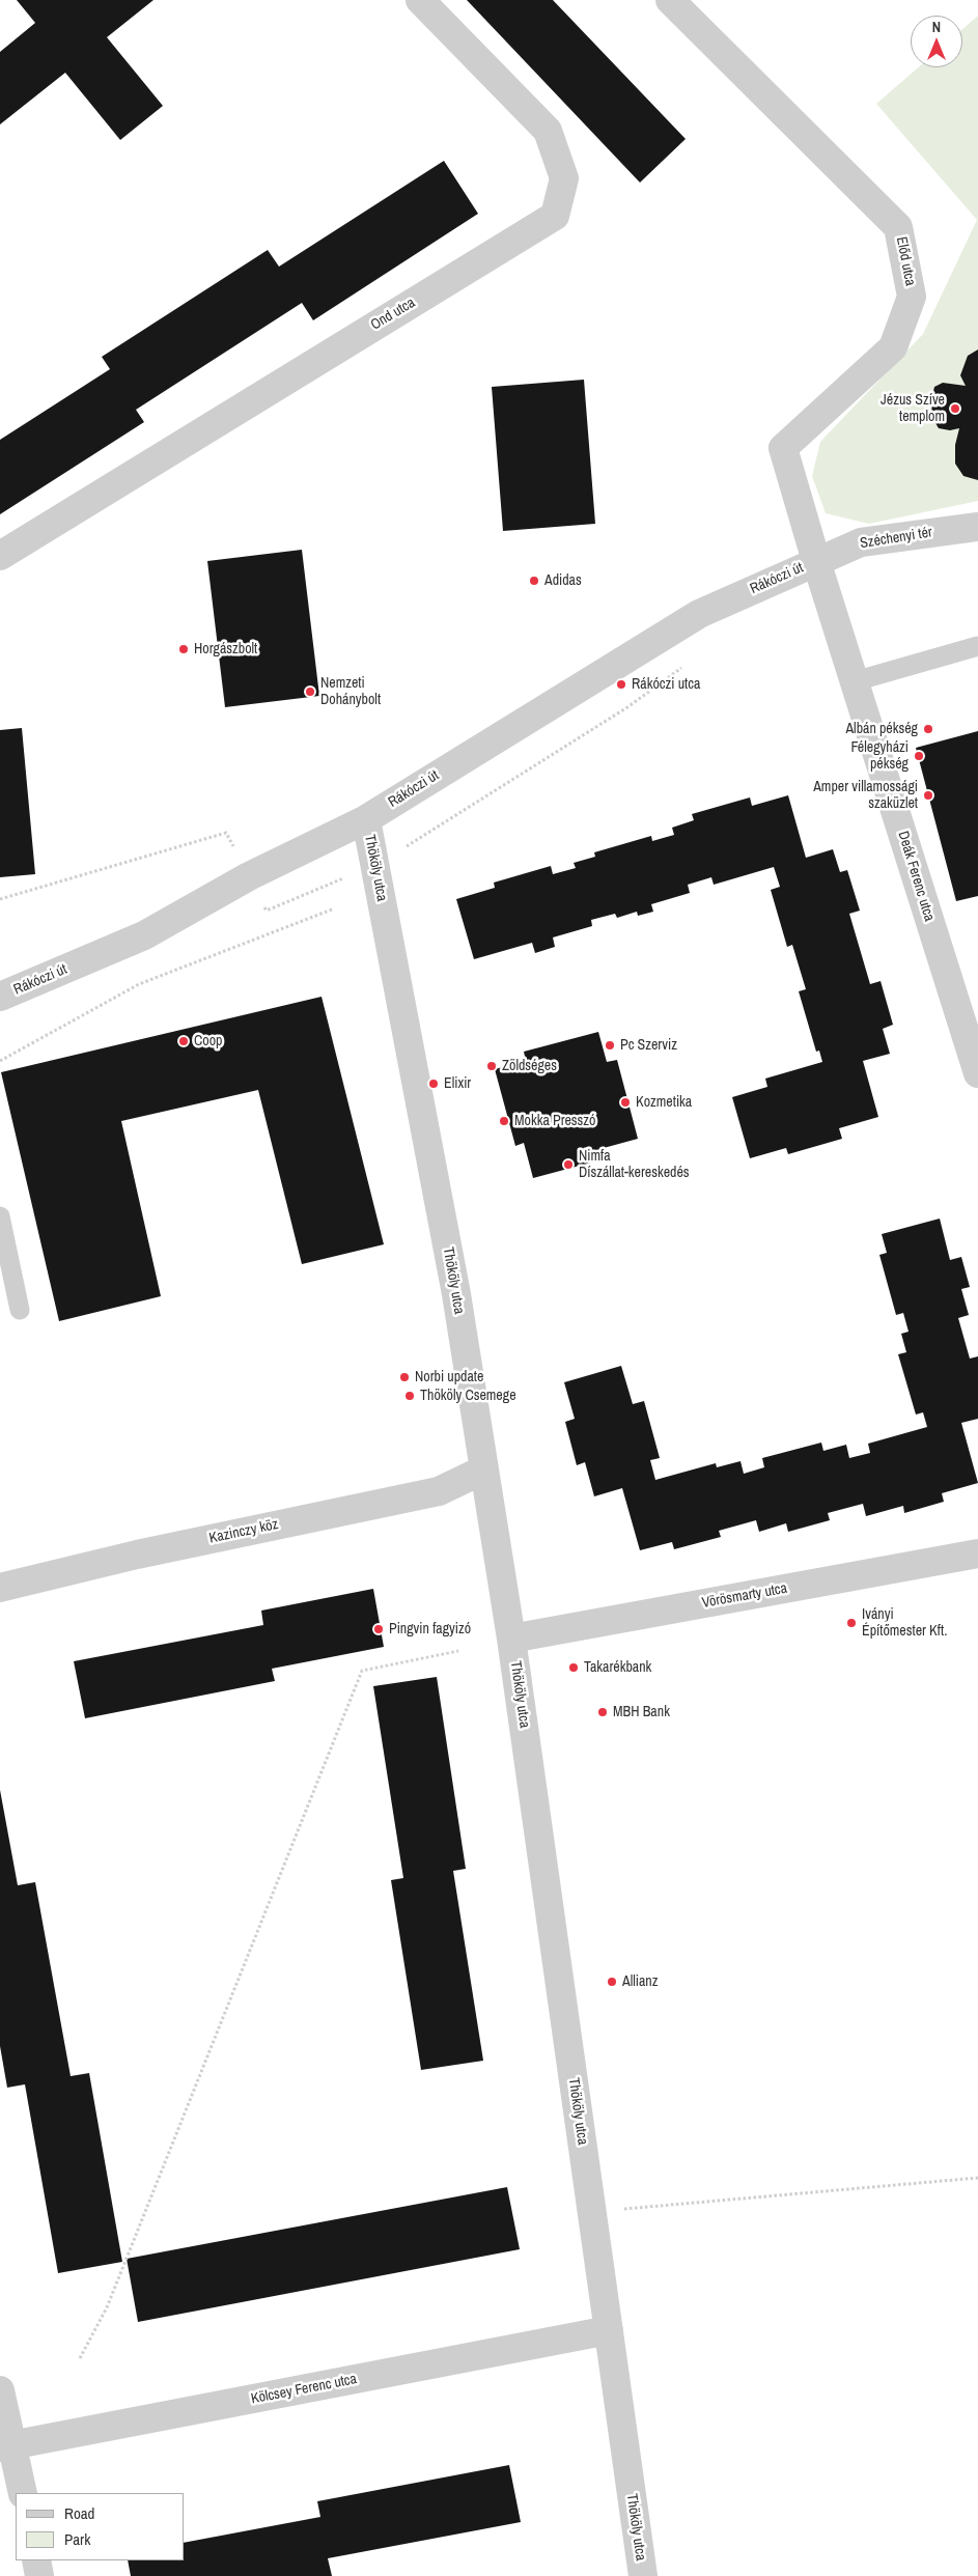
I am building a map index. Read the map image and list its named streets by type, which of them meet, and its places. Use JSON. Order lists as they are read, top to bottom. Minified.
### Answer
{"streets":{"street":["Előd utca","Ond utca","Széchenyi tér","Rákóczi út","Thököly utca","Deák Ferenc utca","Kazinczy köz","Vörösmarty utca","Kölcsey Ferenc utca"]},"crossings":[["Előd utca","Széchenyi tér"],["Előd utca","Rákóczi út"],["Előd utca","Deák Ferenc utca"],["Széchenyi tér","Rákóczi út"],["Széchenyi tér","Deák Ferenc utca"],["Rákóczi út","Thököly utca"],["Rákóczi út","Deák Ferenc utca"],["Thököly utca","Kazinczy köz"],["Thököly utca","Vörösmarty utca"],["Thököly utca","Kölcsey Ferenc utca"]],"places":["Jézus Szíve templom","Adidas","Horgászbolt","Rákóczi utca","Nemzeti Dohánybolt","Albán pékség","Félegyházi pékség","Amper villamossági szaküzlet","Coop","Pc Szerviz","Zöldséges","Elixir","Kozmetika","Mokka Presszó","Nimfa Díszállat-kereskedés","Norbi update","Thököly Csemege","Iványi Építőmester Kft.","Pingvin fagyizó","Takarékbank","MBH Bank","Allianz"],"legend":["Road","Park"],"north":"top"}
